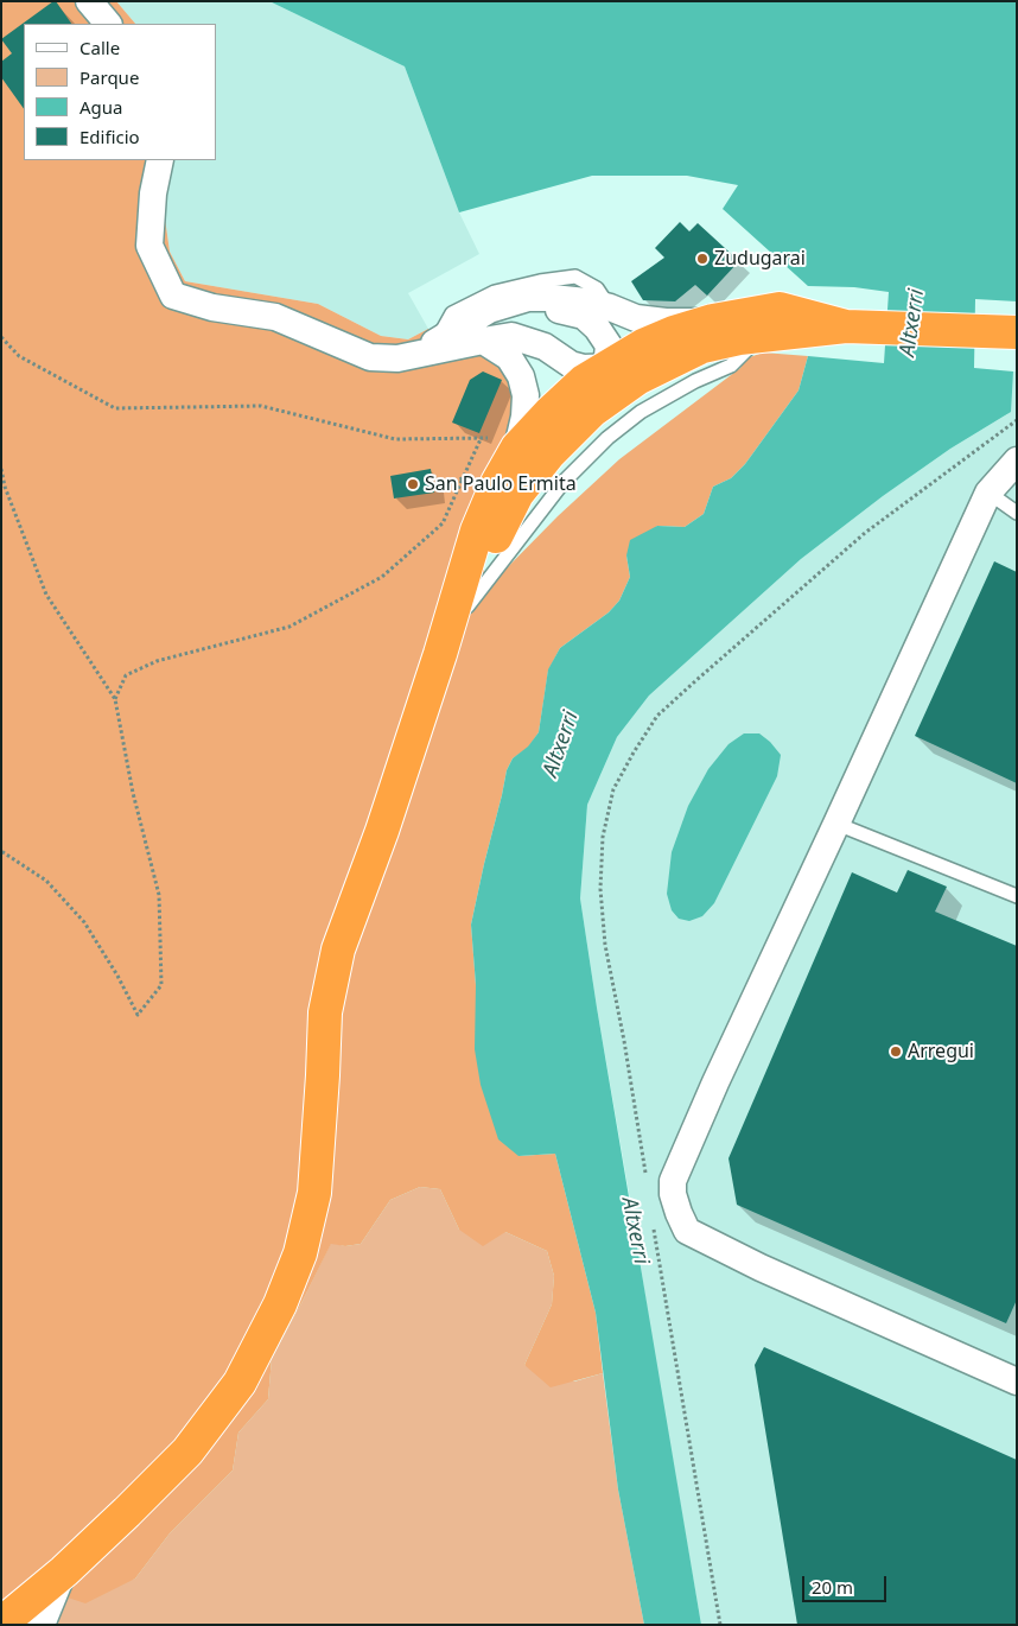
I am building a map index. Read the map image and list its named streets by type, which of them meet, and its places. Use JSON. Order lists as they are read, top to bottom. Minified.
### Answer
{"water":["Altxerri"],"places":["Zudugarai","San Paulo Ermita","Arregui"],"legend":["Calle","Parque","Agua","Edificio"],"scale_bar":"20 m"}
